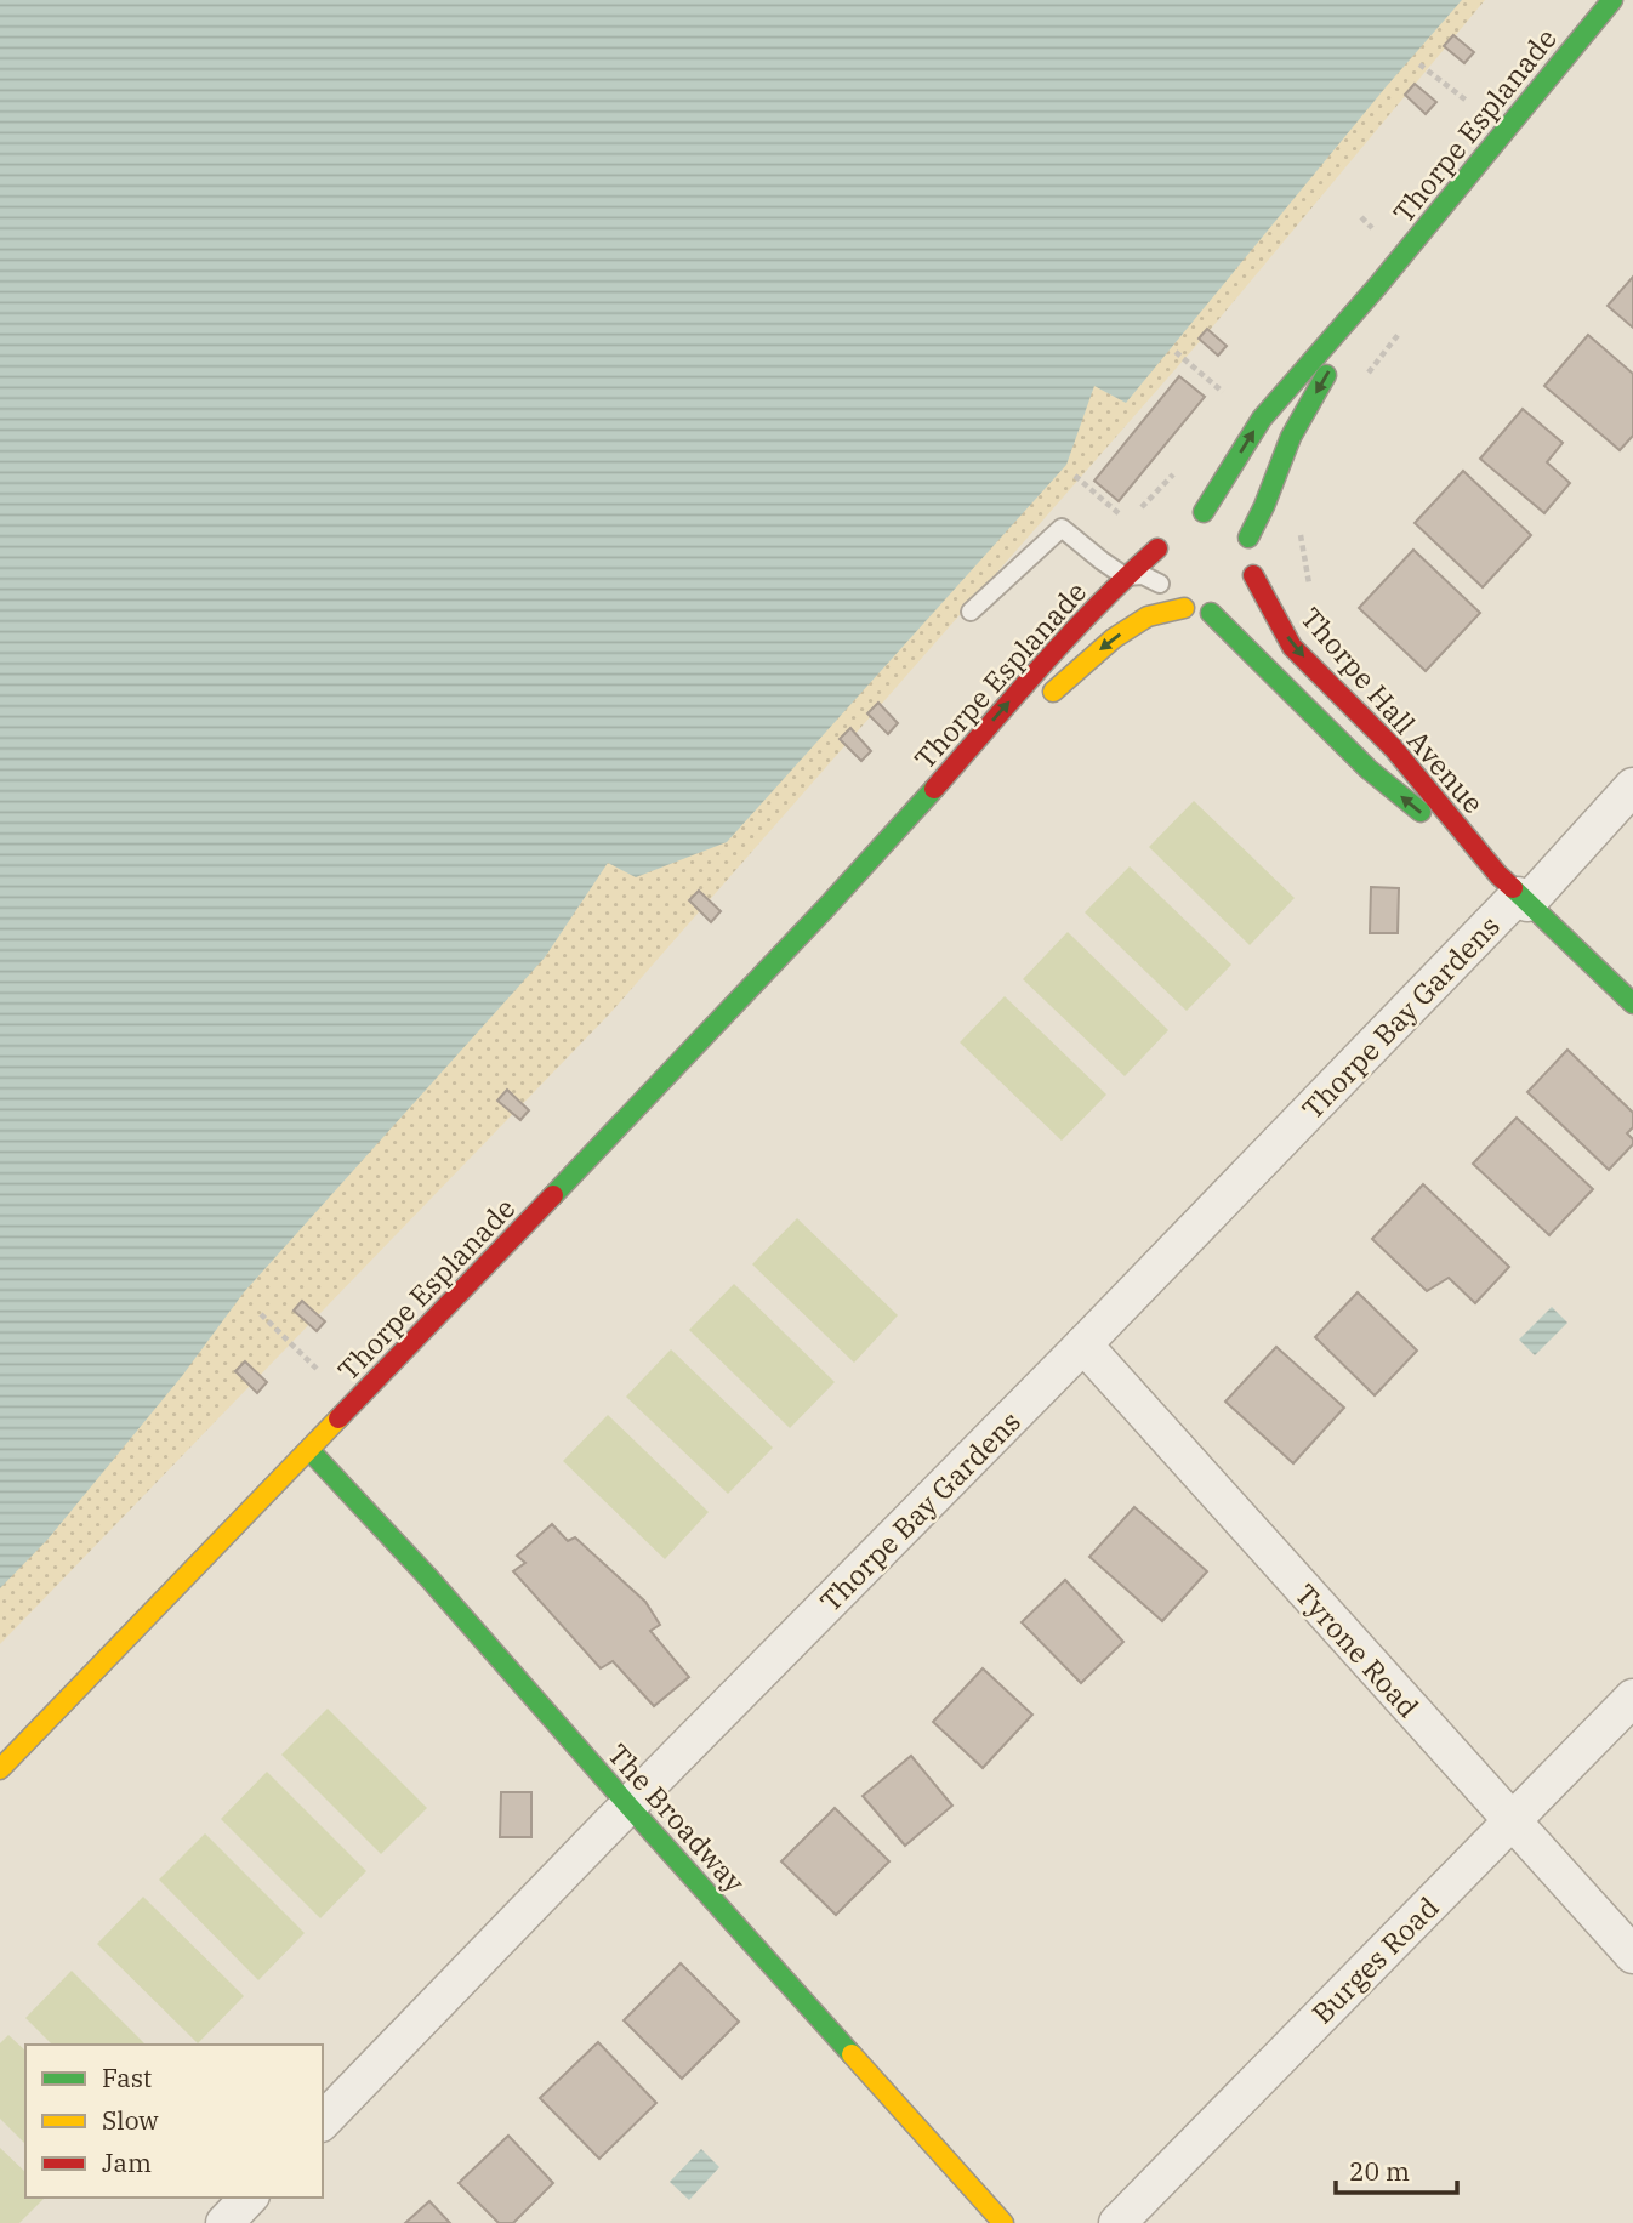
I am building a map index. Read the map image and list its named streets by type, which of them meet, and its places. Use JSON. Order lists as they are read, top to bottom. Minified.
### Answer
{"streets":{"main road":["Thorpe Esplanade","Thorpe Hall Avenue","The Broadway"],"street":["Thorpe Bay Gardens","Tyrone Road","Burges Road"]},"crossings":[["Thorpe Esplanade","Thorpe Hall Avenue"],["Thorpe Esplanade","The Broadway"],["Thorpe Hall Avenue","Thorpe Bay Gardens"],["Thorpe Bay Gardens","Tyrone Road"],["Thorpe Bay Gardens","The Broadway"],["Tyrone Road","Burges Road"]],"legend":["Fast","Slow","Jam"],"scale_bar":"20 m"}
